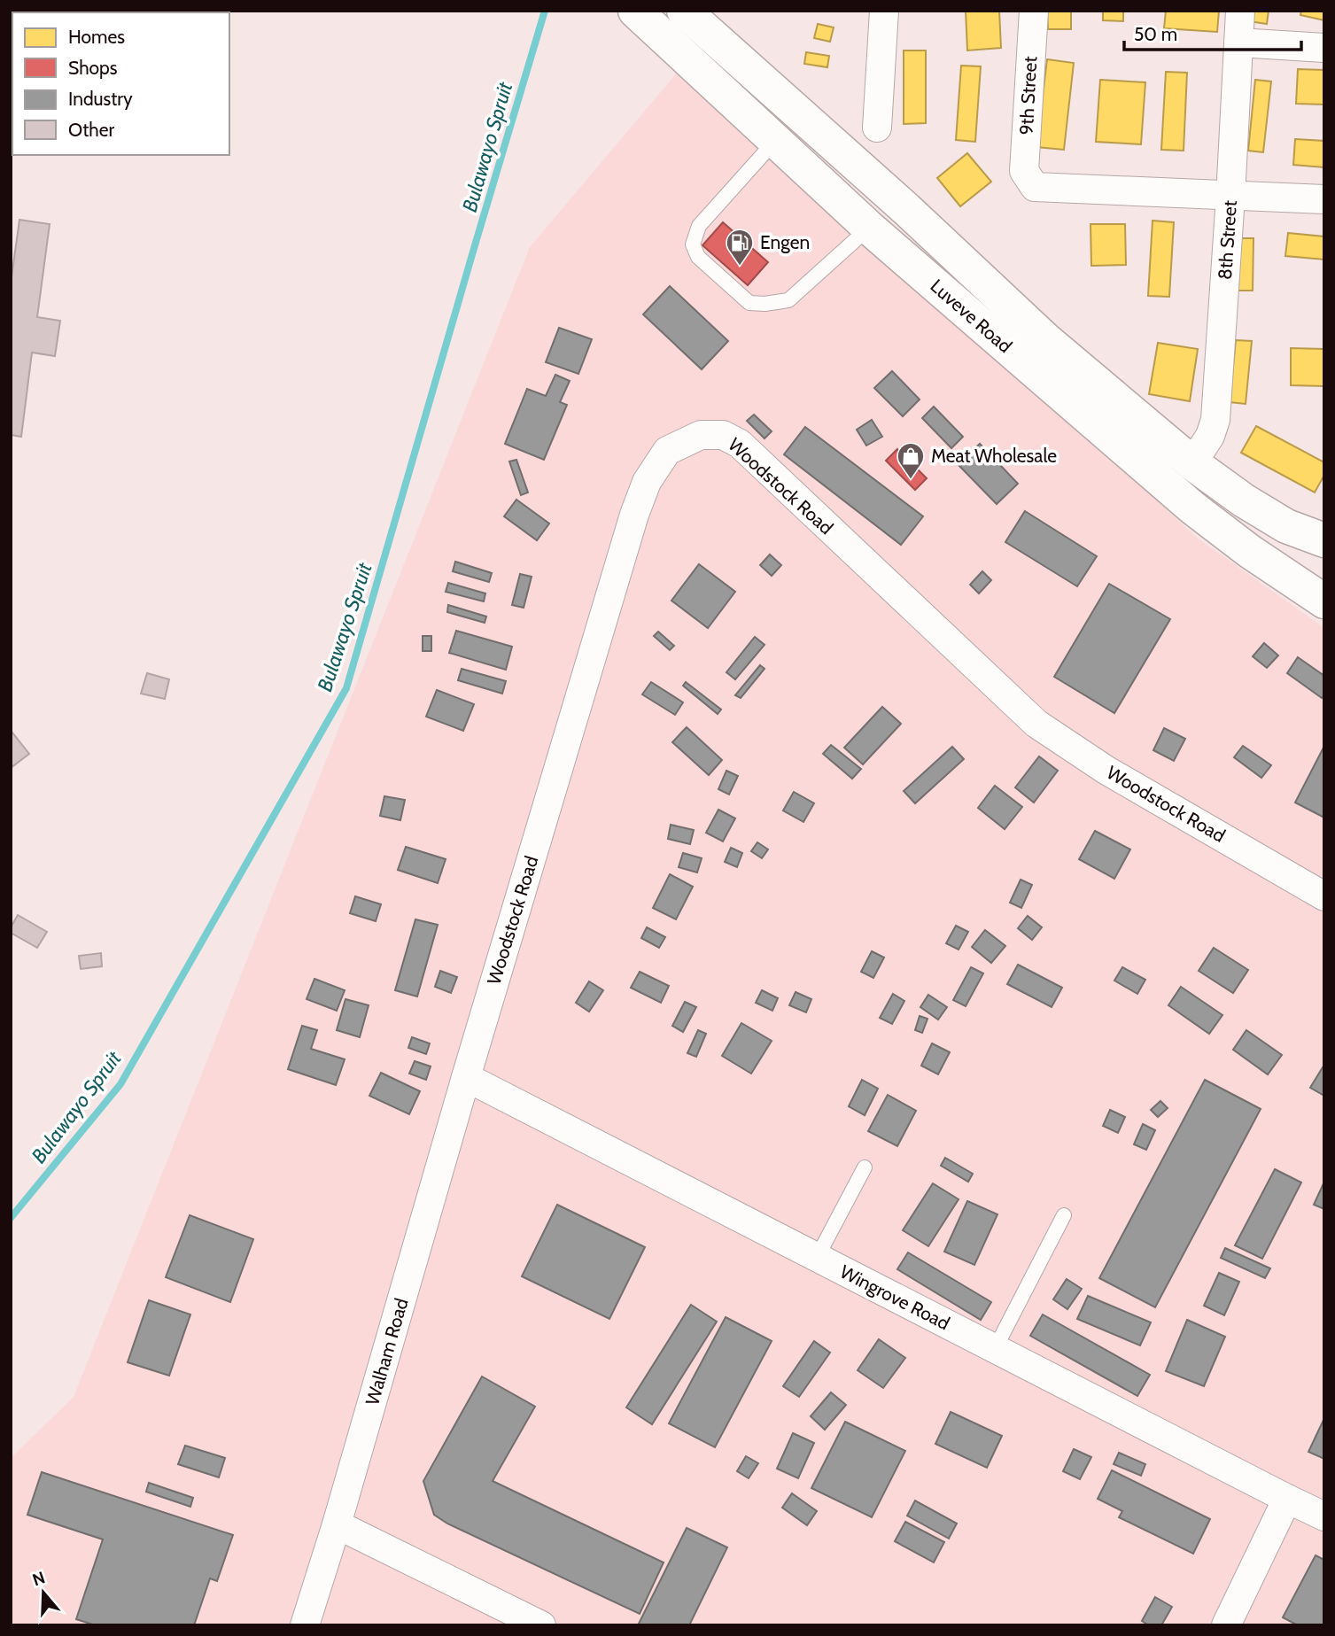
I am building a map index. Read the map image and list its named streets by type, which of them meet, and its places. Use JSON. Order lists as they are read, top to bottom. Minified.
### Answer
{"streets":{"street":["9th Street","8th Street","Luveve Road","Woodstock Road","Wingrove Road","Walham Road"]},"crossings":[["9th Street","8th Street"],["8th Street","Luveve Road"],["Woodstock Road","Wingrove Road"],["Woodstock Road","Walham Road"],["Wingrove Road","Walham Road"]],"water":["Bulawayo Spruit"],"places":{"fuel station":["Engen"],"shop":["Meat Wholesale"]},"legend":["Homes","Shops","Industry","Other"],"scale_bar":"50 m","north":"top"}
